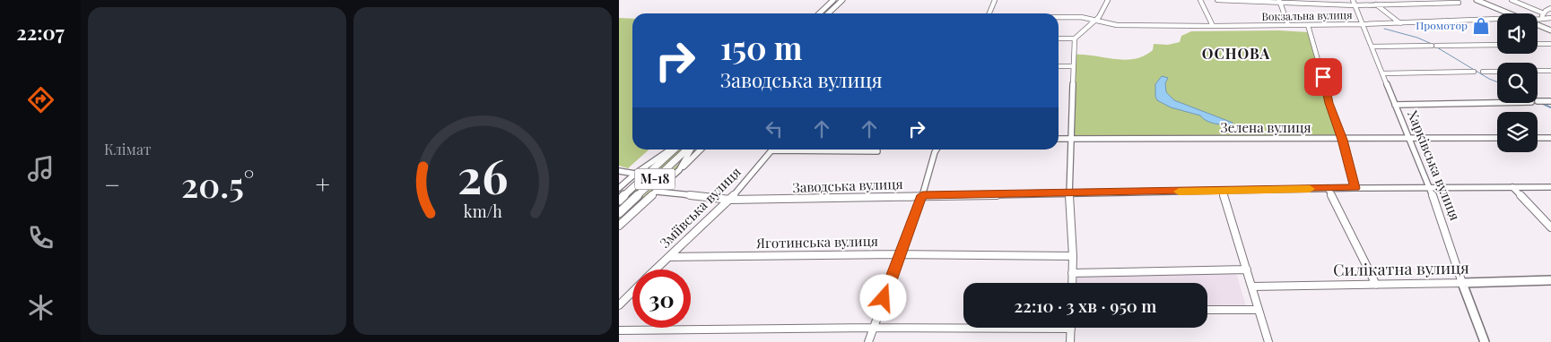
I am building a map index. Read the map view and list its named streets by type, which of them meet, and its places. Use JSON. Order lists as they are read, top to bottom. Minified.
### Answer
{"streets":{"main road":["Харківська вулиця","М-18","Силікатна вулиця"],"street":["Вокзальна вулиця","Зелена вулиця","Заводська вулиця","Зміївська вулиця","Яготинська вулиця"]},"crossings":[["Вокзальна вулиця","Харківська вулиця"],["Зелена вулиця","Харківська вулиця"],["Харківська вулиця","Заводська вулиця"],["Харківська вулиця","Силікатна вулиця"],["Заводська вулиця","Зміївська вулиця"],["Зміївська вулиця","Яготинська вулиця"]],"districts":["ОСНОВА"],"places":{"shop":["Промотор"]},"page":{"tabs":"22:07","tile":"Клімат","turn":["150 m","Заводська вулиця"],"heat":["−","20.5°","+"],"limit":"30","trip":"22:10 · 3 хв · 950 m","gauge":["26","km/h"]}}
